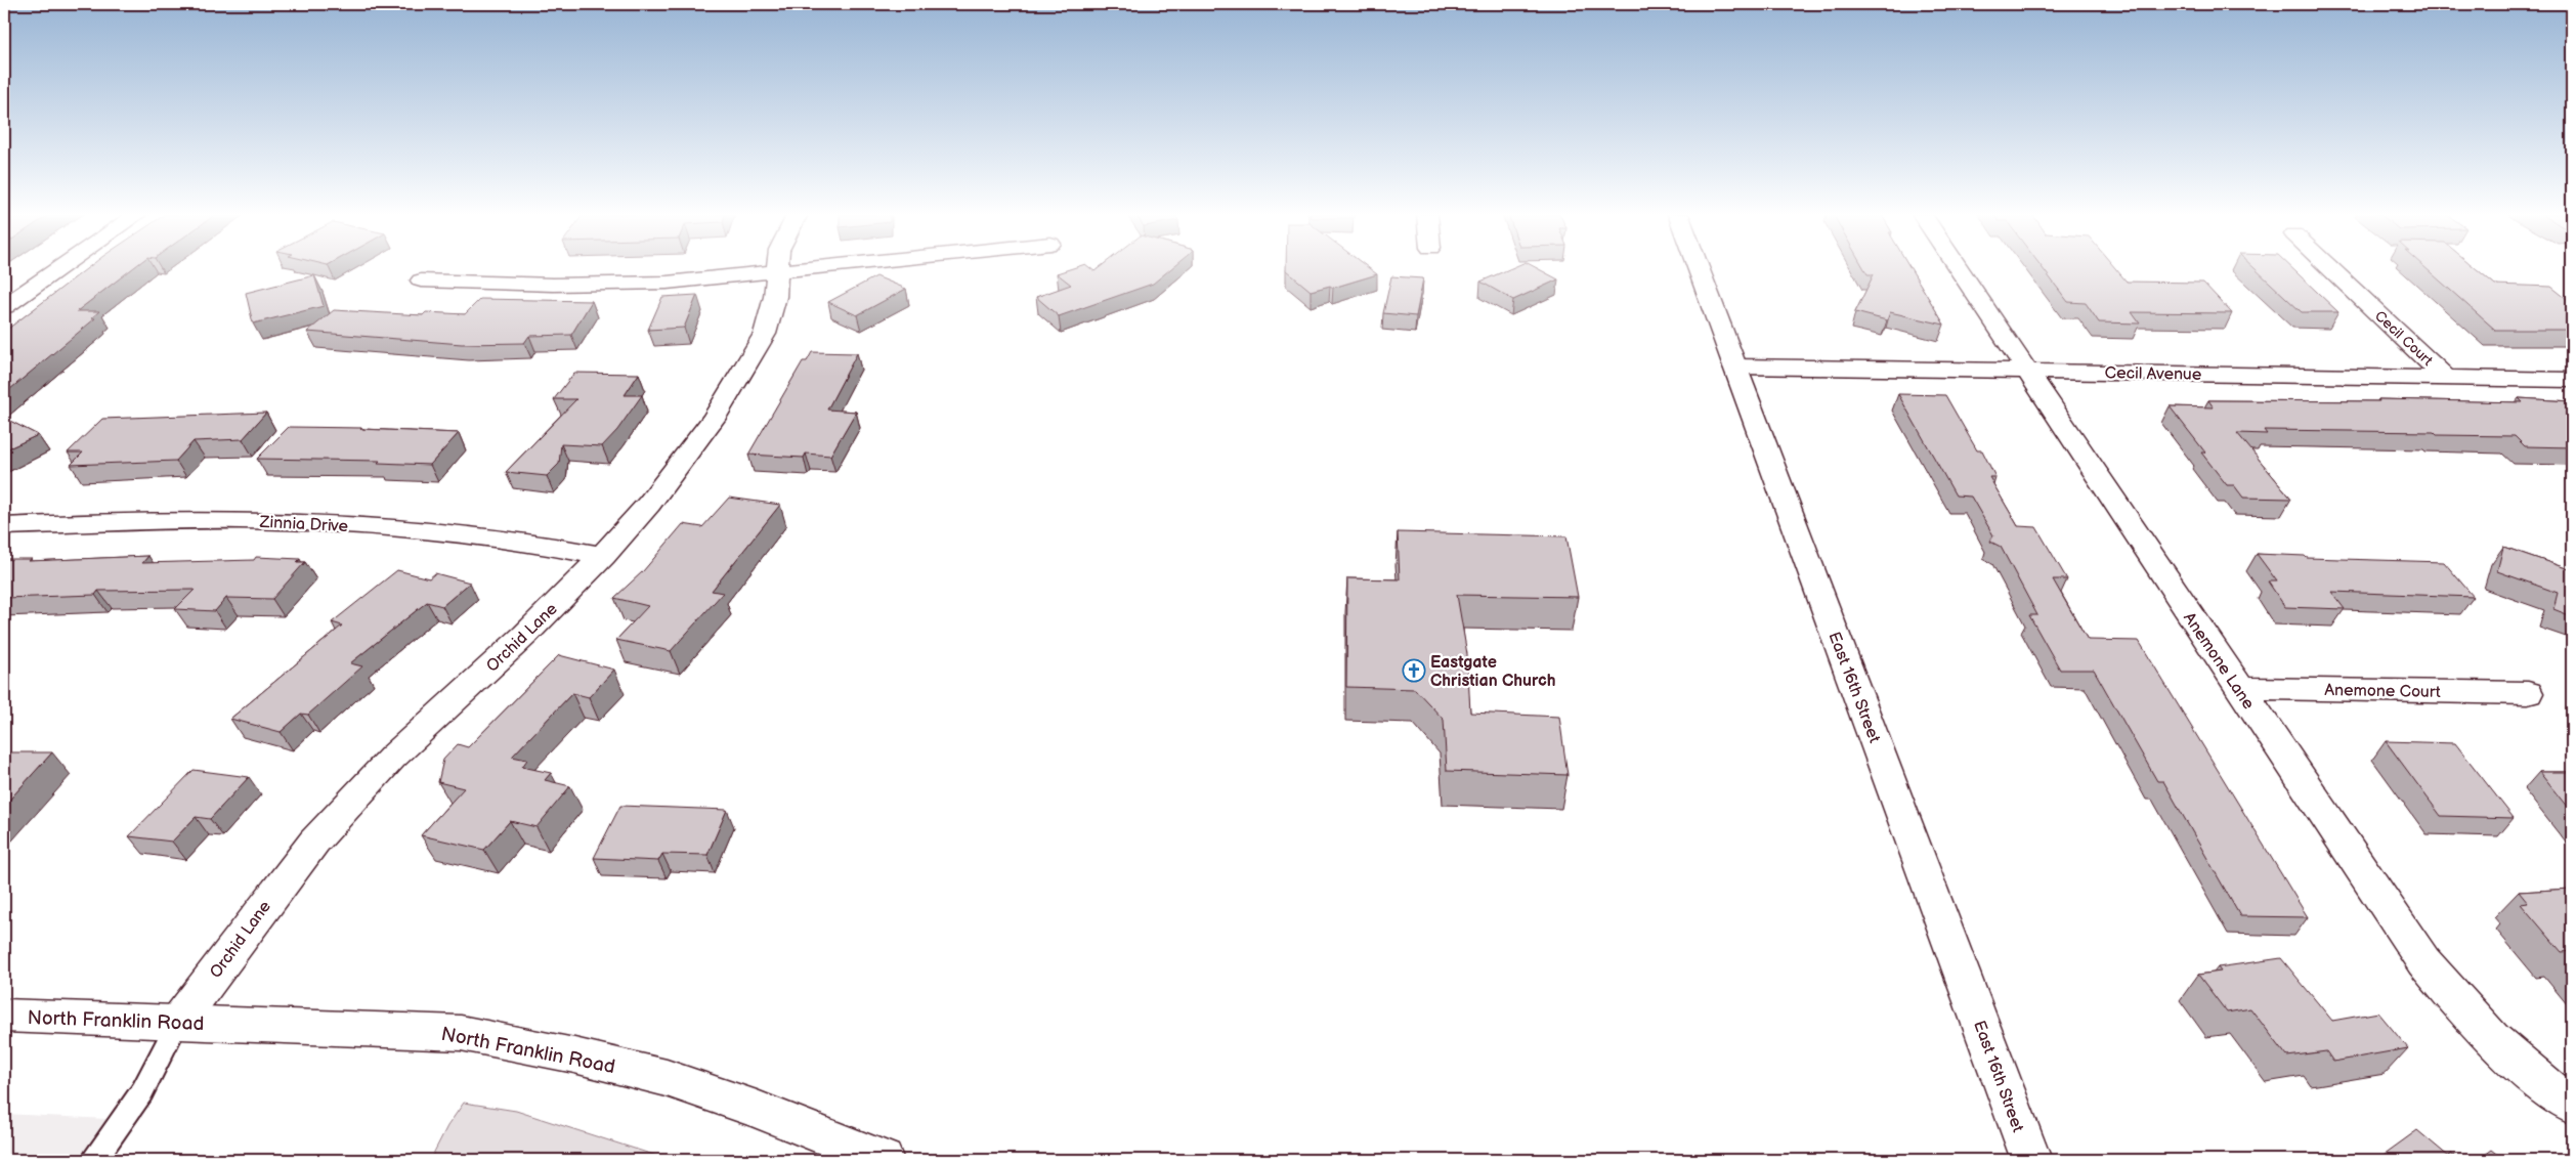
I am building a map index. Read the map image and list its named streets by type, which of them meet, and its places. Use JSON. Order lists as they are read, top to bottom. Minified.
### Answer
{"streets":{"street":["Cecil Court","Cecil Avenue","Zinnia Drive","Orchid Lane","Anemone Lane","East 16th Street","Anemone Court","North Franklin Road"]},"crossings":[["Cecil Court","Cecil Avenue"],["Cecil Avenue","Anemone Lane"],["Cecil Avenue","East 16th Street"],["Zinnia Drive","Orchid Lane"],["Orchid Lane","North Franklin Road"],["Anemone Lane","Anemone Court"]],"places":{"church":["Eastgate Christian Church"]}}
